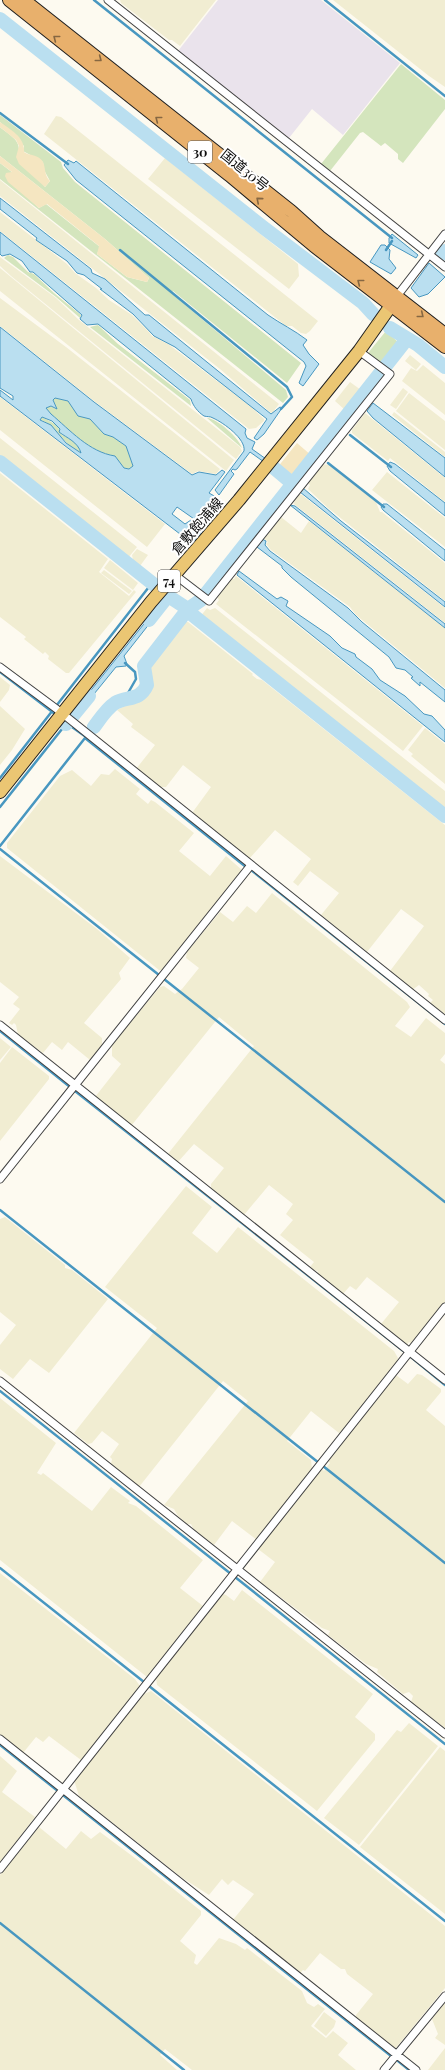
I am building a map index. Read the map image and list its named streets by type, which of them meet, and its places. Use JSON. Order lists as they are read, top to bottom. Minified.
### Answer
{"streets":{"highway":["30","国道30号"],"main road":["倉敷飽浦線","74"]},"crossings":[["国道30号","倉敷飽浦線"]]}
